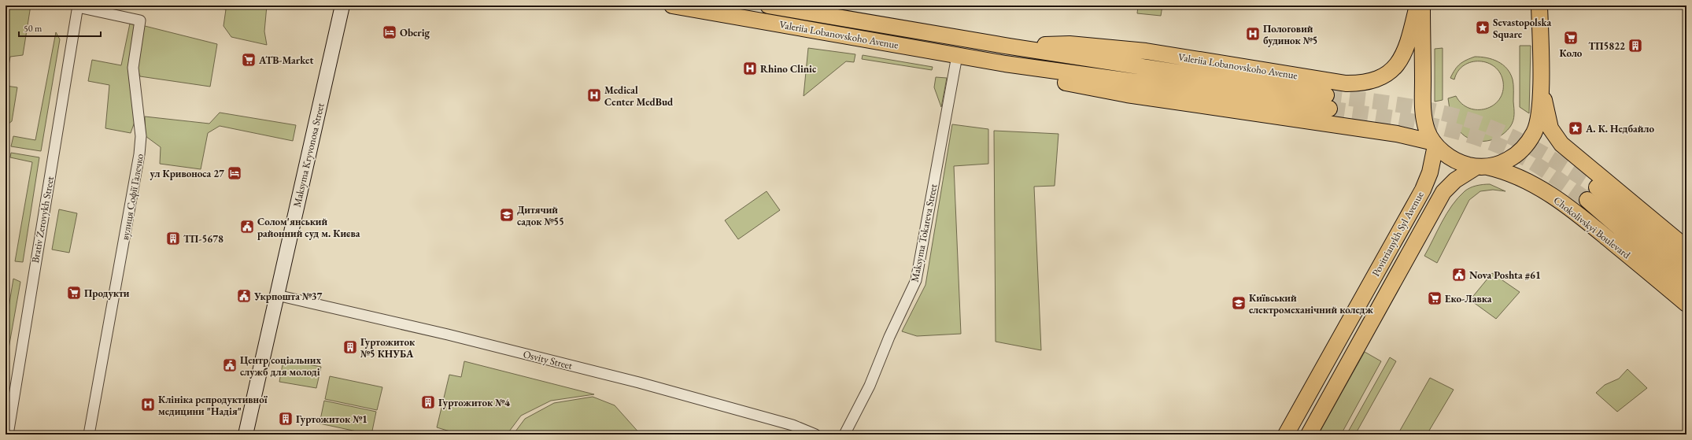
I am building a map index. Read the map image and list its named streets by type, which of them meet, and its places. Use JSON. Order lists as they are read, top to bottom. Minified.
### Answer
{"streets":{"main road":["Valeriia Lobanovskoho Avenue","Chokolivskyi Boulevard","Povitrianykh Syl Avenue"],"street":["Maksyma Kryvonosa Street","вулиця Софії Галечко","Brativ Zerovykh Street","Maksyma Tokareva Street","Osvity Street"]},"crossings":[["Valeriia Lobanovskoho Avenue","Maksyma Tokareva Street"],["Valeriia Lobanovskoho Avenue","Povitrianykh Syl Avenue"],["Maksyma Kryvonosa Street","Osvity Street"],["вулиця Софії Галечко","Brativ Zerovykh Street"],["Chokolivskyi Boulevard","Povitrianykh Syl Avenue"]],"places":{"place":["Sevastopolska Square","А. К. Недбайло"],"hotel":["Oberig","ул Кривоноса 27"],"hospital":["Пологовий будинок №5","Rhino Clinic","Medical Center MedBud","Клініка репродуктивної медицини \"Надія\""],"supermarket":["Коло","ATB-Market","Продукти","Еко-Лавка"],"building":["ТП5822","ТП-5678","Гуртожиток №5 КНУБА","Гуртожиток №4","Гуртожиток №1"],"school or university":["Дитячий садок №55","Київський електромеханічний коледж"],"public building":["Солом'янський районний суд м. Києва","Nova Poshta #61","Укрпошта №37","Центр соціальних служб для молоді"]},"scale_bar":"50 m"}
